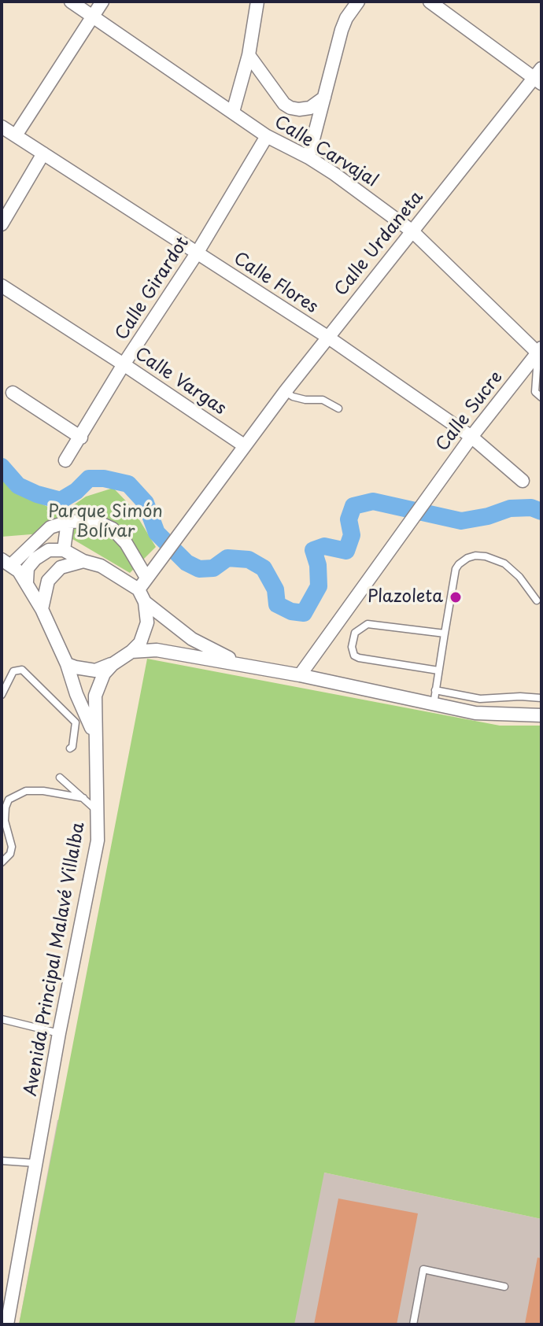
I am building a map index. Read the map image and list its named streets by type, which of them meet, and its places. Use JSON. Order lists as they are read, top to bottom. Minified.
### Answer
{"streets":{"street":["Calle Carvajal","Calle Urdaneta","Calle Flores","Calle Girardot","Calle Vargas","Calle Sucre","Avenida Principal Malavé Villalba"]},"crossings":[["Calle Carvajal","Calle Urdaneta"],["Calle Carvajal","Calle Girardot"],["Calle Carvajal","Calle Sucre"],["Calle Urdaneta","Calle Flores"],["Calle Urdaneta","Calle Vargas"],["Calle Urdaneta","Avenida Principal Malavé Villalba"],["Calle Flores","Calle Girardot"],["Calle Flores","Calle Sucre"],["Calle Girardot","Calle Vargas"]],"parks":["Parque Simón Bolívar"],"places":["Plazoleta"]}
